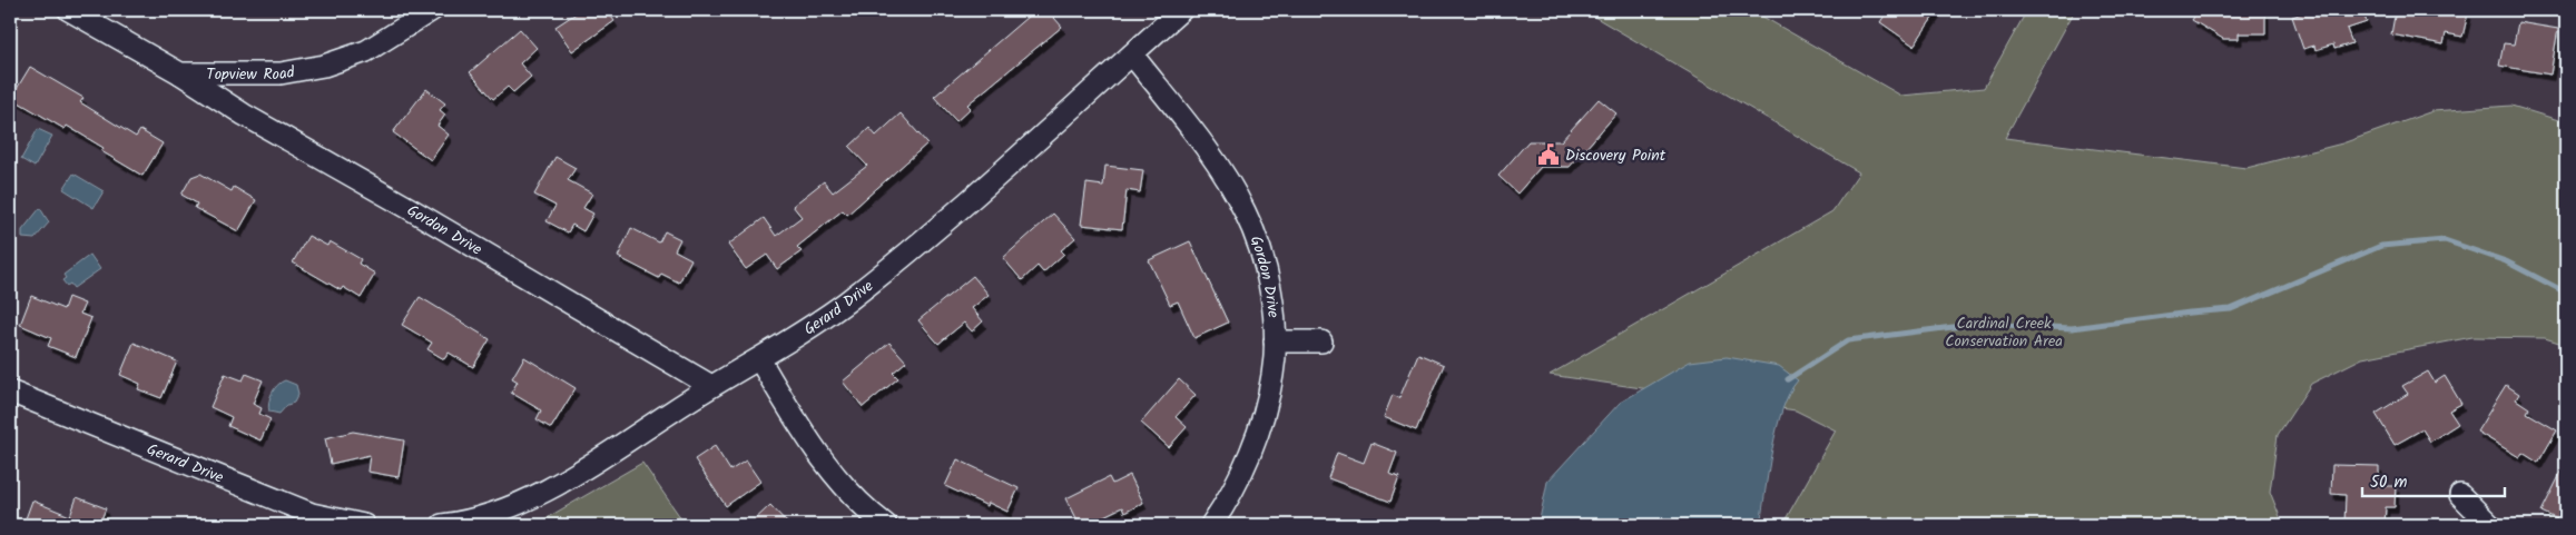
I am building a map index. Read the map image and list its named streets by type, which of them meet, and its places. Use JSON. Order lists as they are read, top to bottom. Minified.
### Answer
{"streets":{"street":["Topview Road","Gordon Drive","Gerard Drive"]},"crossings":[["Topview Road","Gordon Drive"],["Gordon Drive","Gerard Drive"]],"parks":["Cardinal Creek Conservation Area"],"places":{"public building":["Discovery Point"]},"scale_bar":"50 m"}
